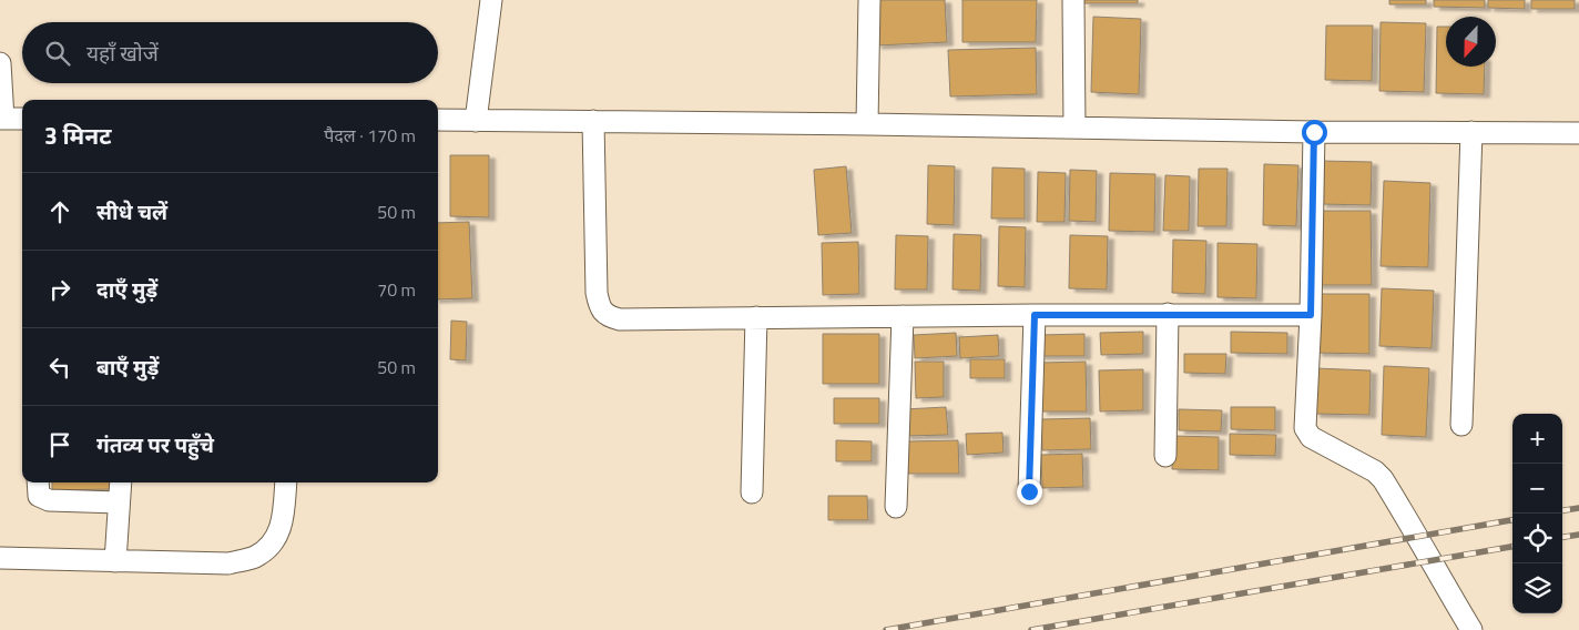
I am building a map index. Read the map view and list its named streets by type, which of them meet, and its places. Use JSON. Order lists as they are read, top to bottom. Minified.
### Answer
{"north":"bottom","page":{"search":"यहाँ खोजें","heading":["3 मिनट","पैदल · 170 m"],"list":[["सीधे चलें","50 m"],["दाएँ मुड़ें","70 m"],["बाएँ मुड़ें","50 m"],"गंतव्य पर पहुँचे"],"map_buttons":["+","−"]}}
